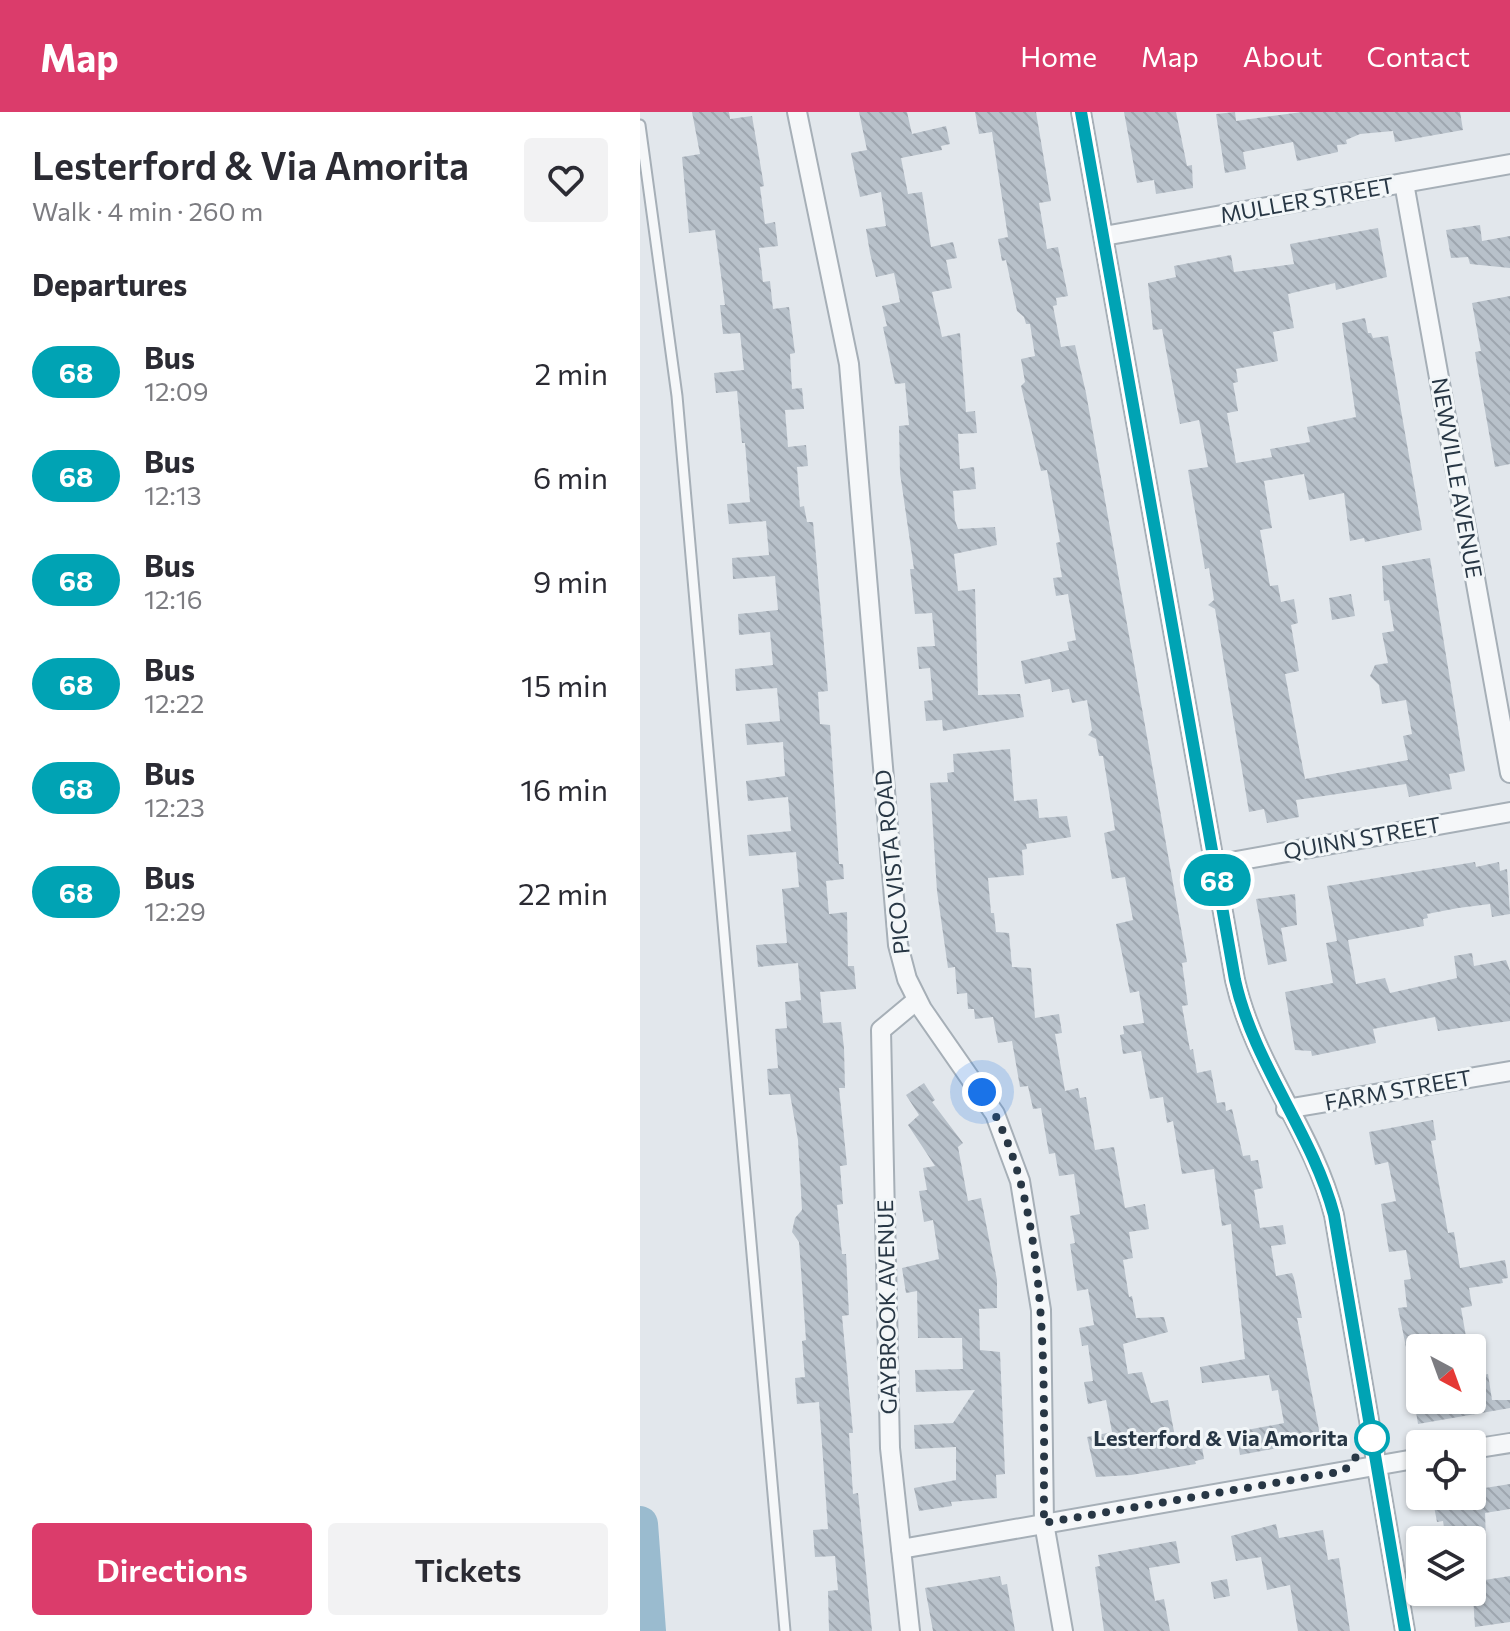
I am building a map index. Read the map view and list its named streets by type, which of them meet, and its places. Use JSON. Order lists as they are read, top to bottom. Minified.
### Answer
{"streets":{"street":["MULLER STREET","NEWVILLE AVENUE","QUINN STREET","PICO VISTA ROAD","FARM STREET","GAYBROOK AVENUE"]},"crossings":[["MULLER STREET","NEWVILLE AVENUE"],["PICO VISTA ROAD","GAYBROOK AVENUE"]],"places":["Lesterford & Via Amorita"],"lines":["bus line 68"],"north":"bottom right","page":{"header":"Map","nav":["Home","Map","About","Contact"],"heading":[["Lesterford & Via Amorita","Walk · 4 min · 260 m"],"Departures"],"on_map":"68","list":[{"mark":"68","name":"Bus","note":"12:09","value":"2 min"},{"mark":"68","name":"Bus","note":"12:13","value":"6 min"},{"mark":"68","name":"Bus","note":"12:16","value":"9 min"},{"mark":"68","name":"Bus","note":"12:22","value":"15 min"},{"mark":"68","name":"Bus","note":"12:23","value":"16 min"},{"mark":"68","name":"Bus","note":"12:29","value":"22 min"}],"buttons":["Directions","Tickets"]}}
